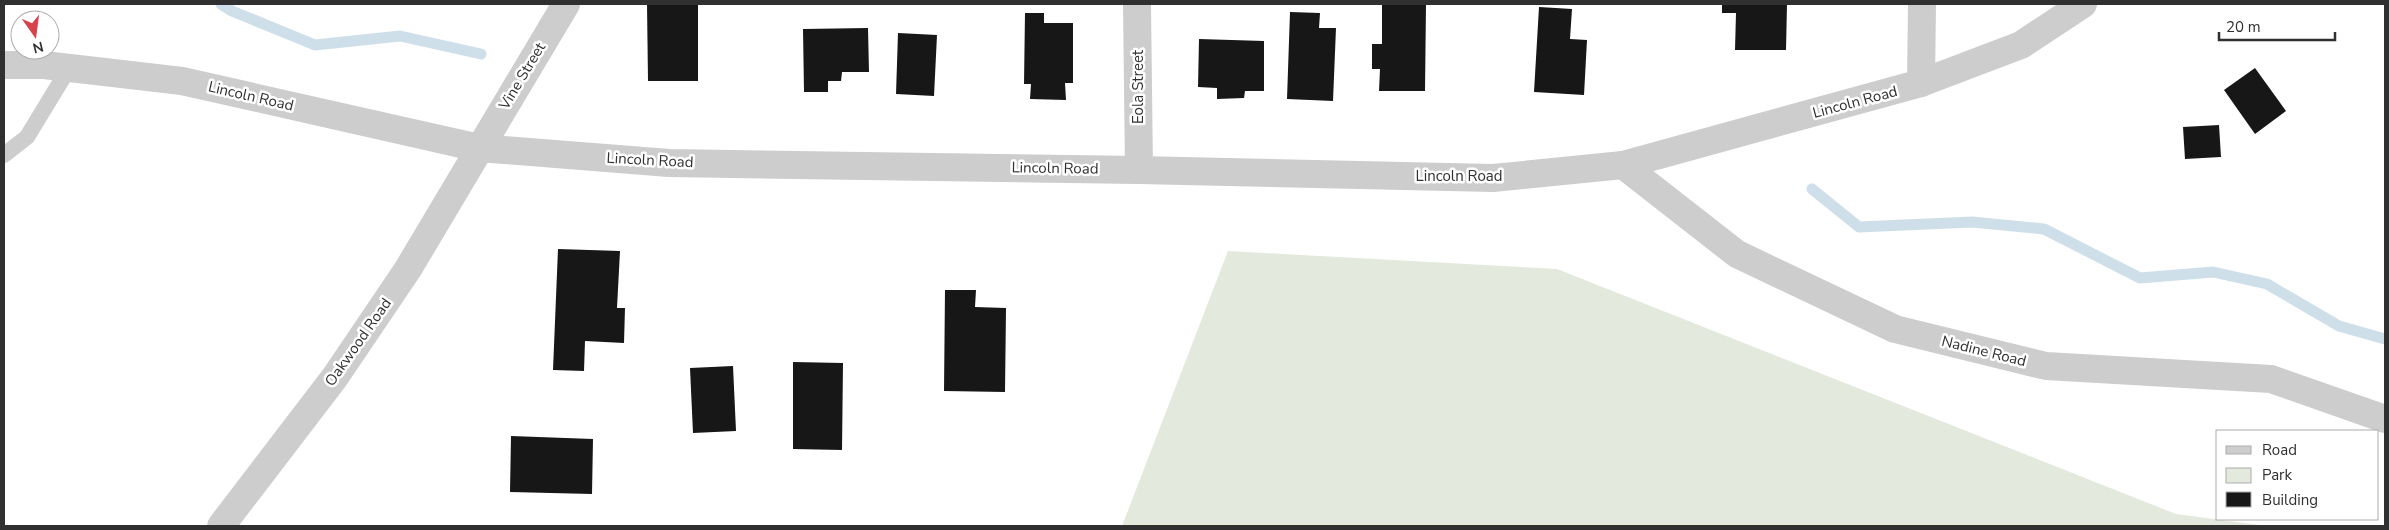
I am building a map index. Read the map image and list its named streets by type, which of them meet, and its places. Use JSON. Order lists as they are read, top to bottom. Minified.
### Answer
{"streets":{"street":["Vine Street","Eola Street","Lincoln Road","Oakwood Road","Nadine Road"]},"crossings":[["Vine Street","Lincoln Road"],["Vine Street","Oakwood Road"],["Eola Street","Lincoln Road"],["Lincoln Road","Oakwood Road"],["Lincoln Road","Nadine Road"]],"legend":["Road","Park","Building"],"scale_bar":"20 m","north":"bottom"}
